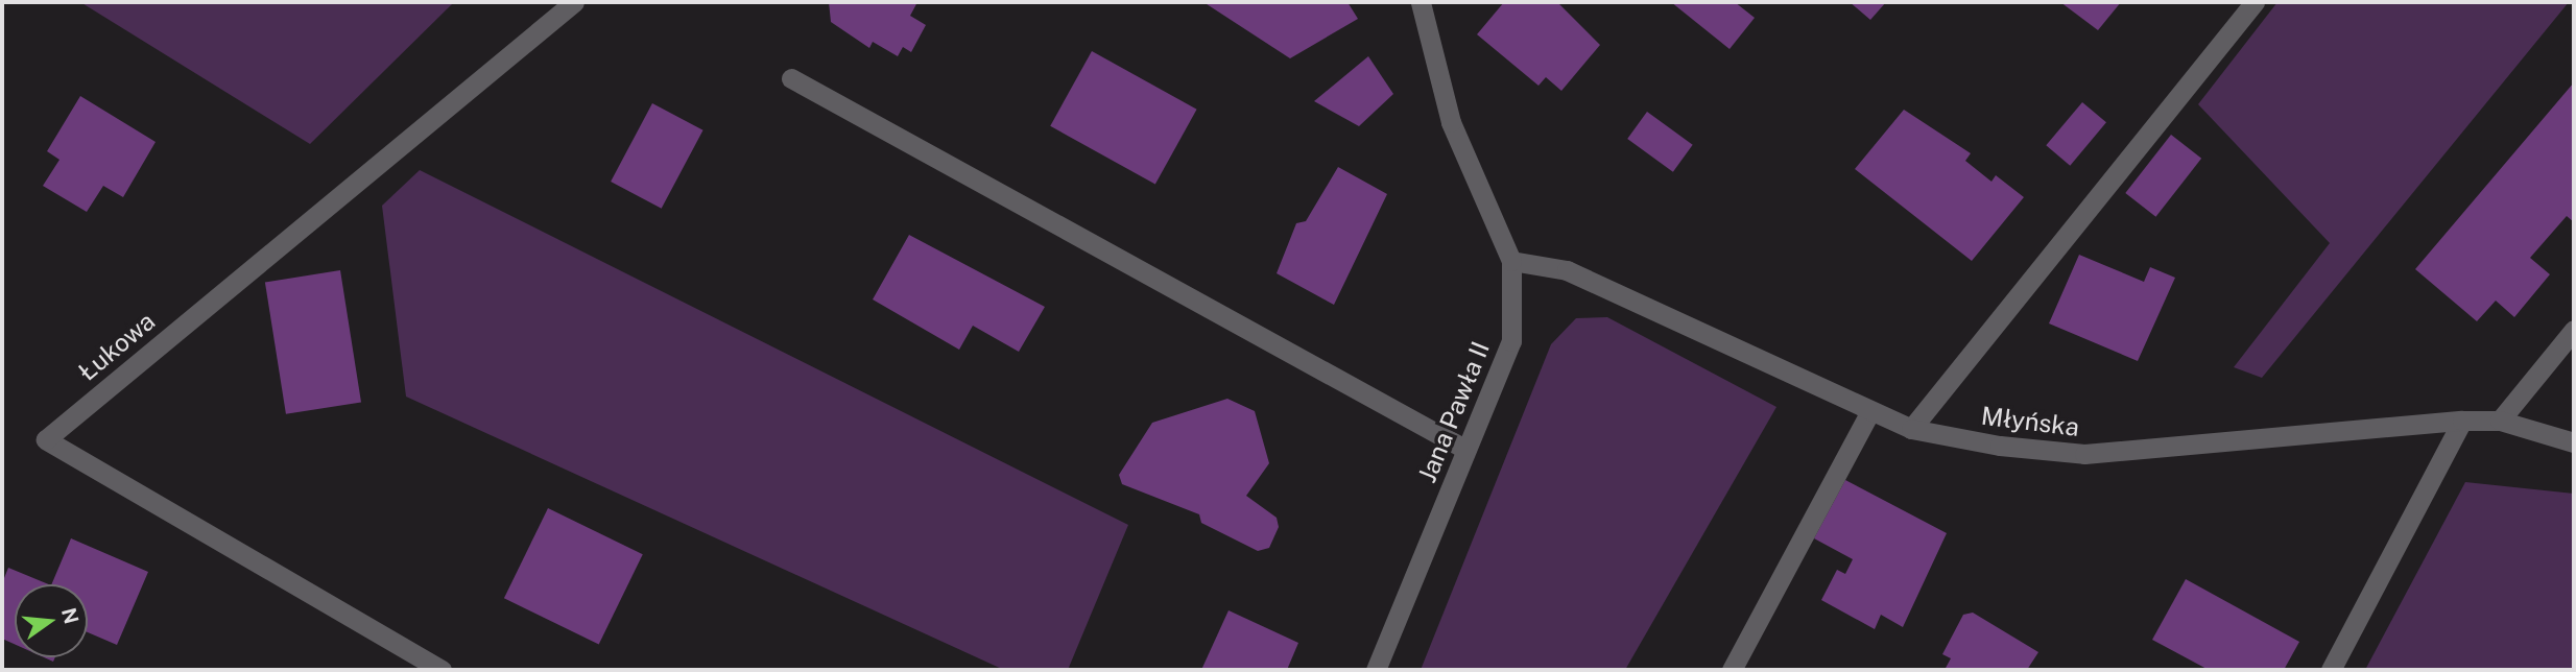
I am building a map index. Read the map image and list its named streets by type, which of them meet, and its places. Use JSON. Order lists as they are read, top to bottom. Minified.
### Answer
{"streets":{"street":["Łukowa","Jana Pawła II","Młyńska"]},"crossings":[["Jana Pawła II","Młyńska"]],"north":"right"}
